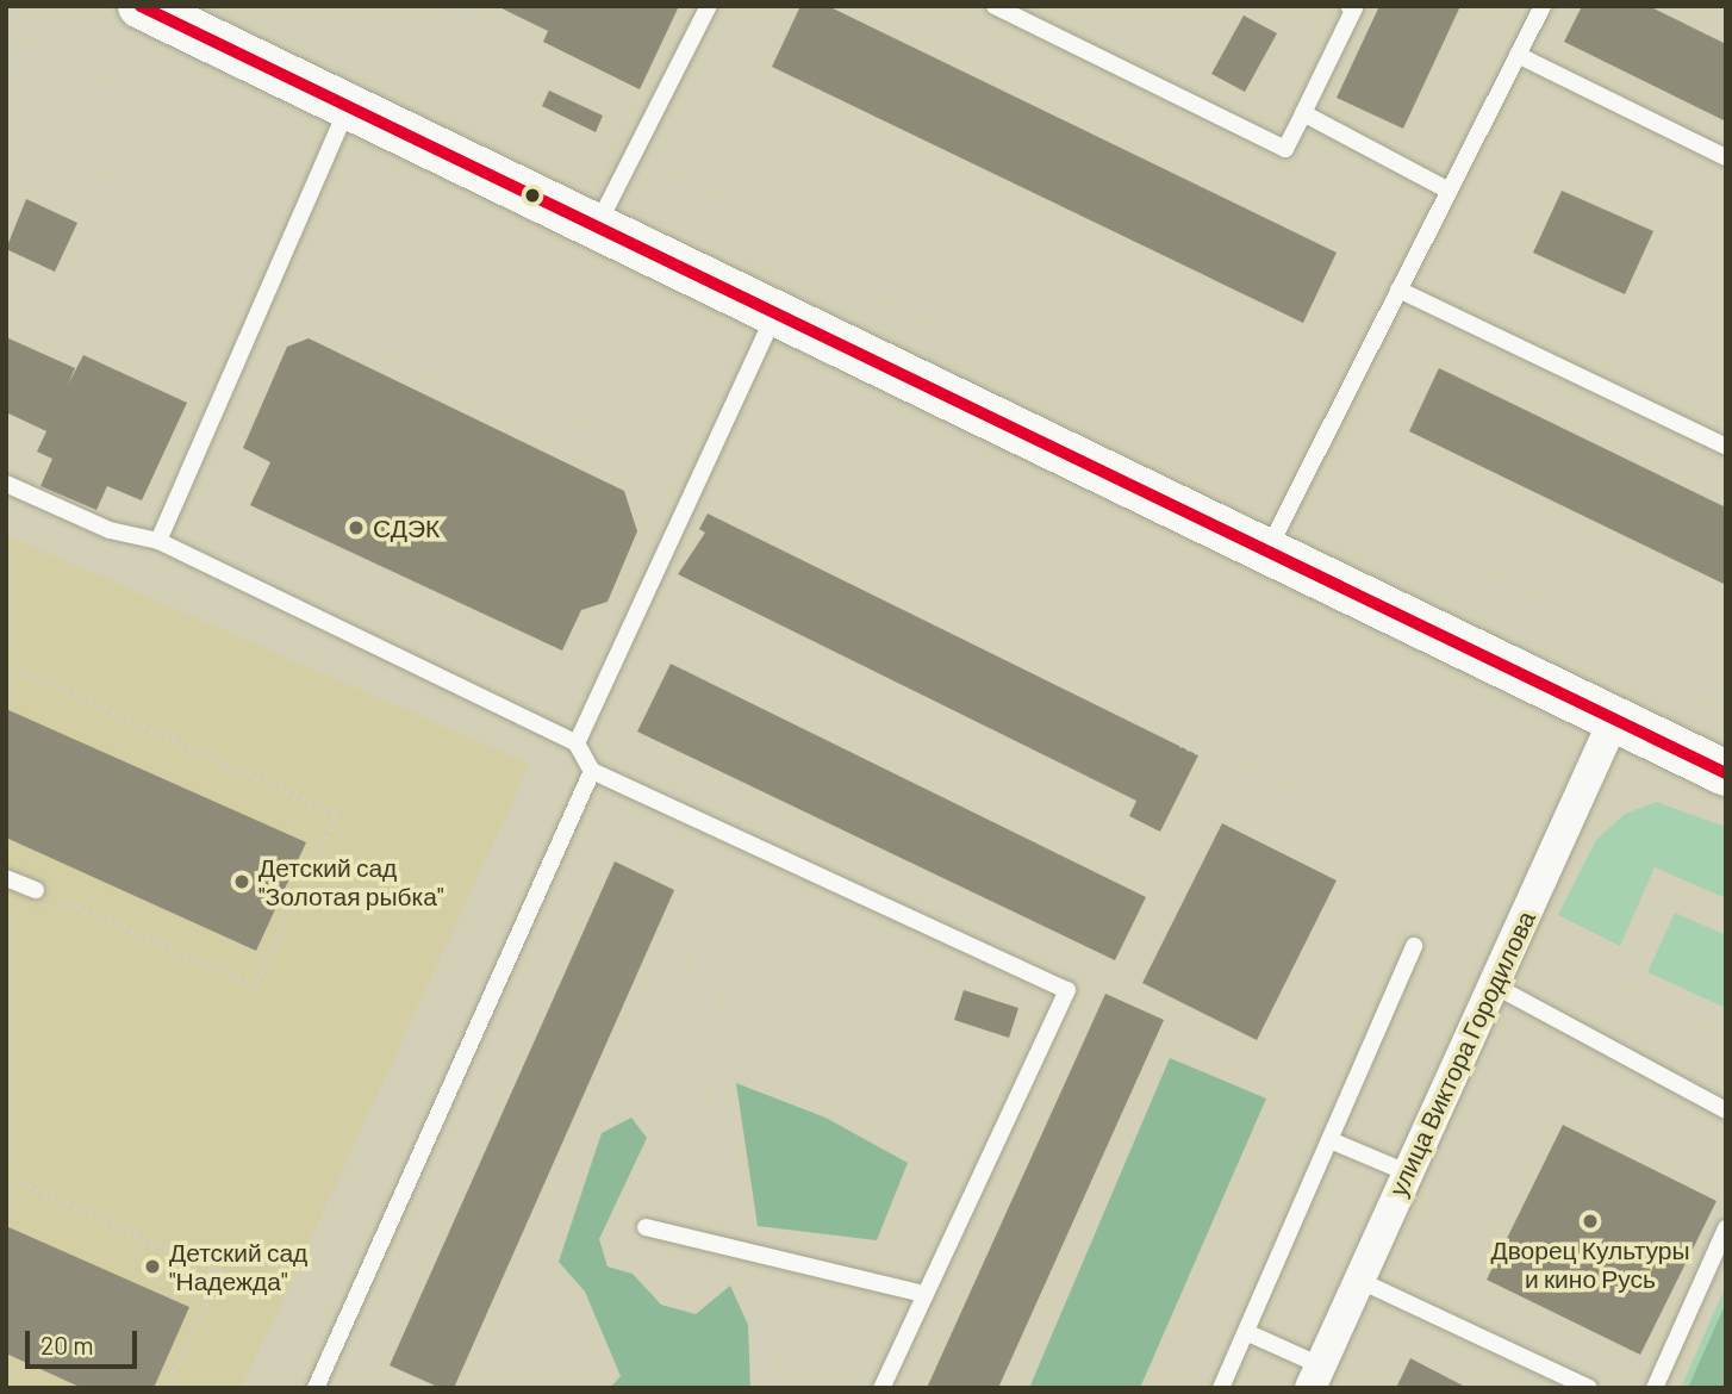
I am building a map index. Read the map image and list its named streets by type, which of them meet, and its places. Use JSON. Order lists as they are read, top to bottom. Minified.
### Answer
{"streets":{"street":["улица Виктора Городилова"]},"places":["СДЭК","Детский сад \"Золотая рыбка\"","Дворец Культуры и кино Русь","Детский сад \"Надежда\""],"scale_bar":"20 m"}
